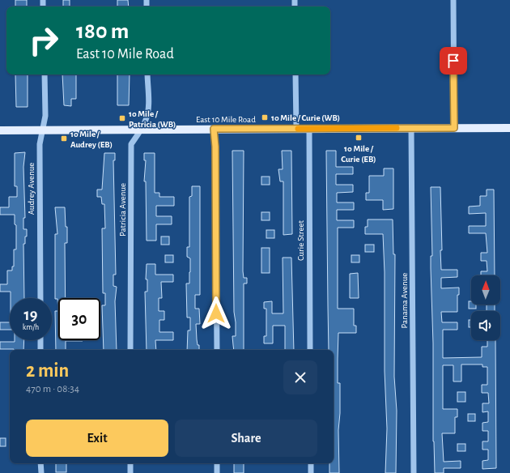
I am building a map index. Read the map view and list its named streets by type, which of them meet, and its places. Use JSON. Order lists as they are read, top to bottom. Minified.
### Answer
{"streets":{"main road":["East 10 Mile Road"],"street":["Audrey Avenue","Patricia Avenue","Curie Street","Panama Avenue"]},"crossings":[["East 10 Mile Road","Audrey Avenue"],["East 10 Mile Road","Patricia Avenue"],["East 10 Mile Road","Curie Street"],["East 10 Mile Road","Panama Avenue"]],"places":{"transit":["10 Mile / Curie (WB)","10 Mile / Patricia (WB)","10 Mile / Curie (EB)","10 Mile / Audrey (EB)"]},"north":"top","page":{"turn":["180 m","East 10 Mile Road"],"speed":"19 km/h","limit":"30","heading":["2 min","470 m · 08:34"],"buttons":["Exit","Share"]}}
